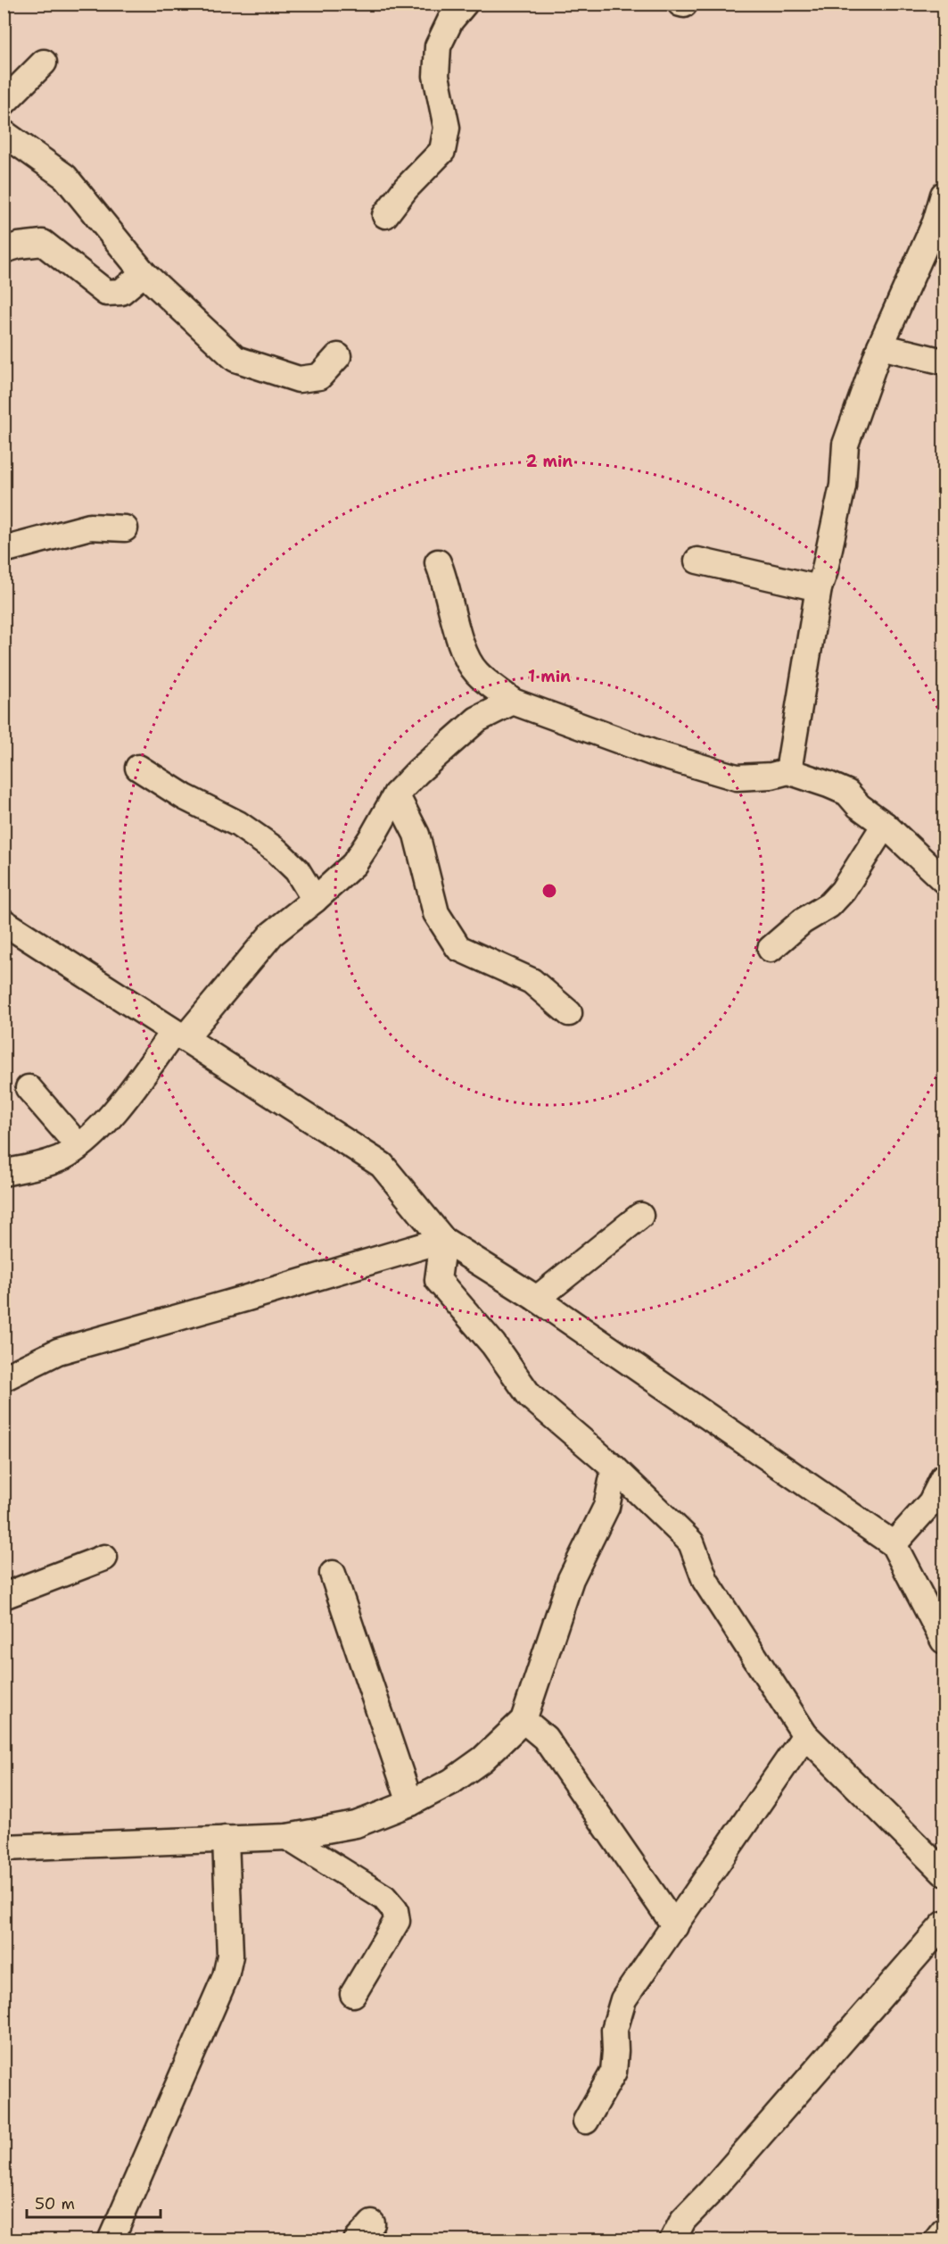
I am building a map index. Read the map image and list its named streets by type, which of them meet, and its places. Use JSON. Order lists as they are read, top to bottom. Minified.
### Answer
{"scale_bar":"50 m","rings":["2 min","1 min"]}
